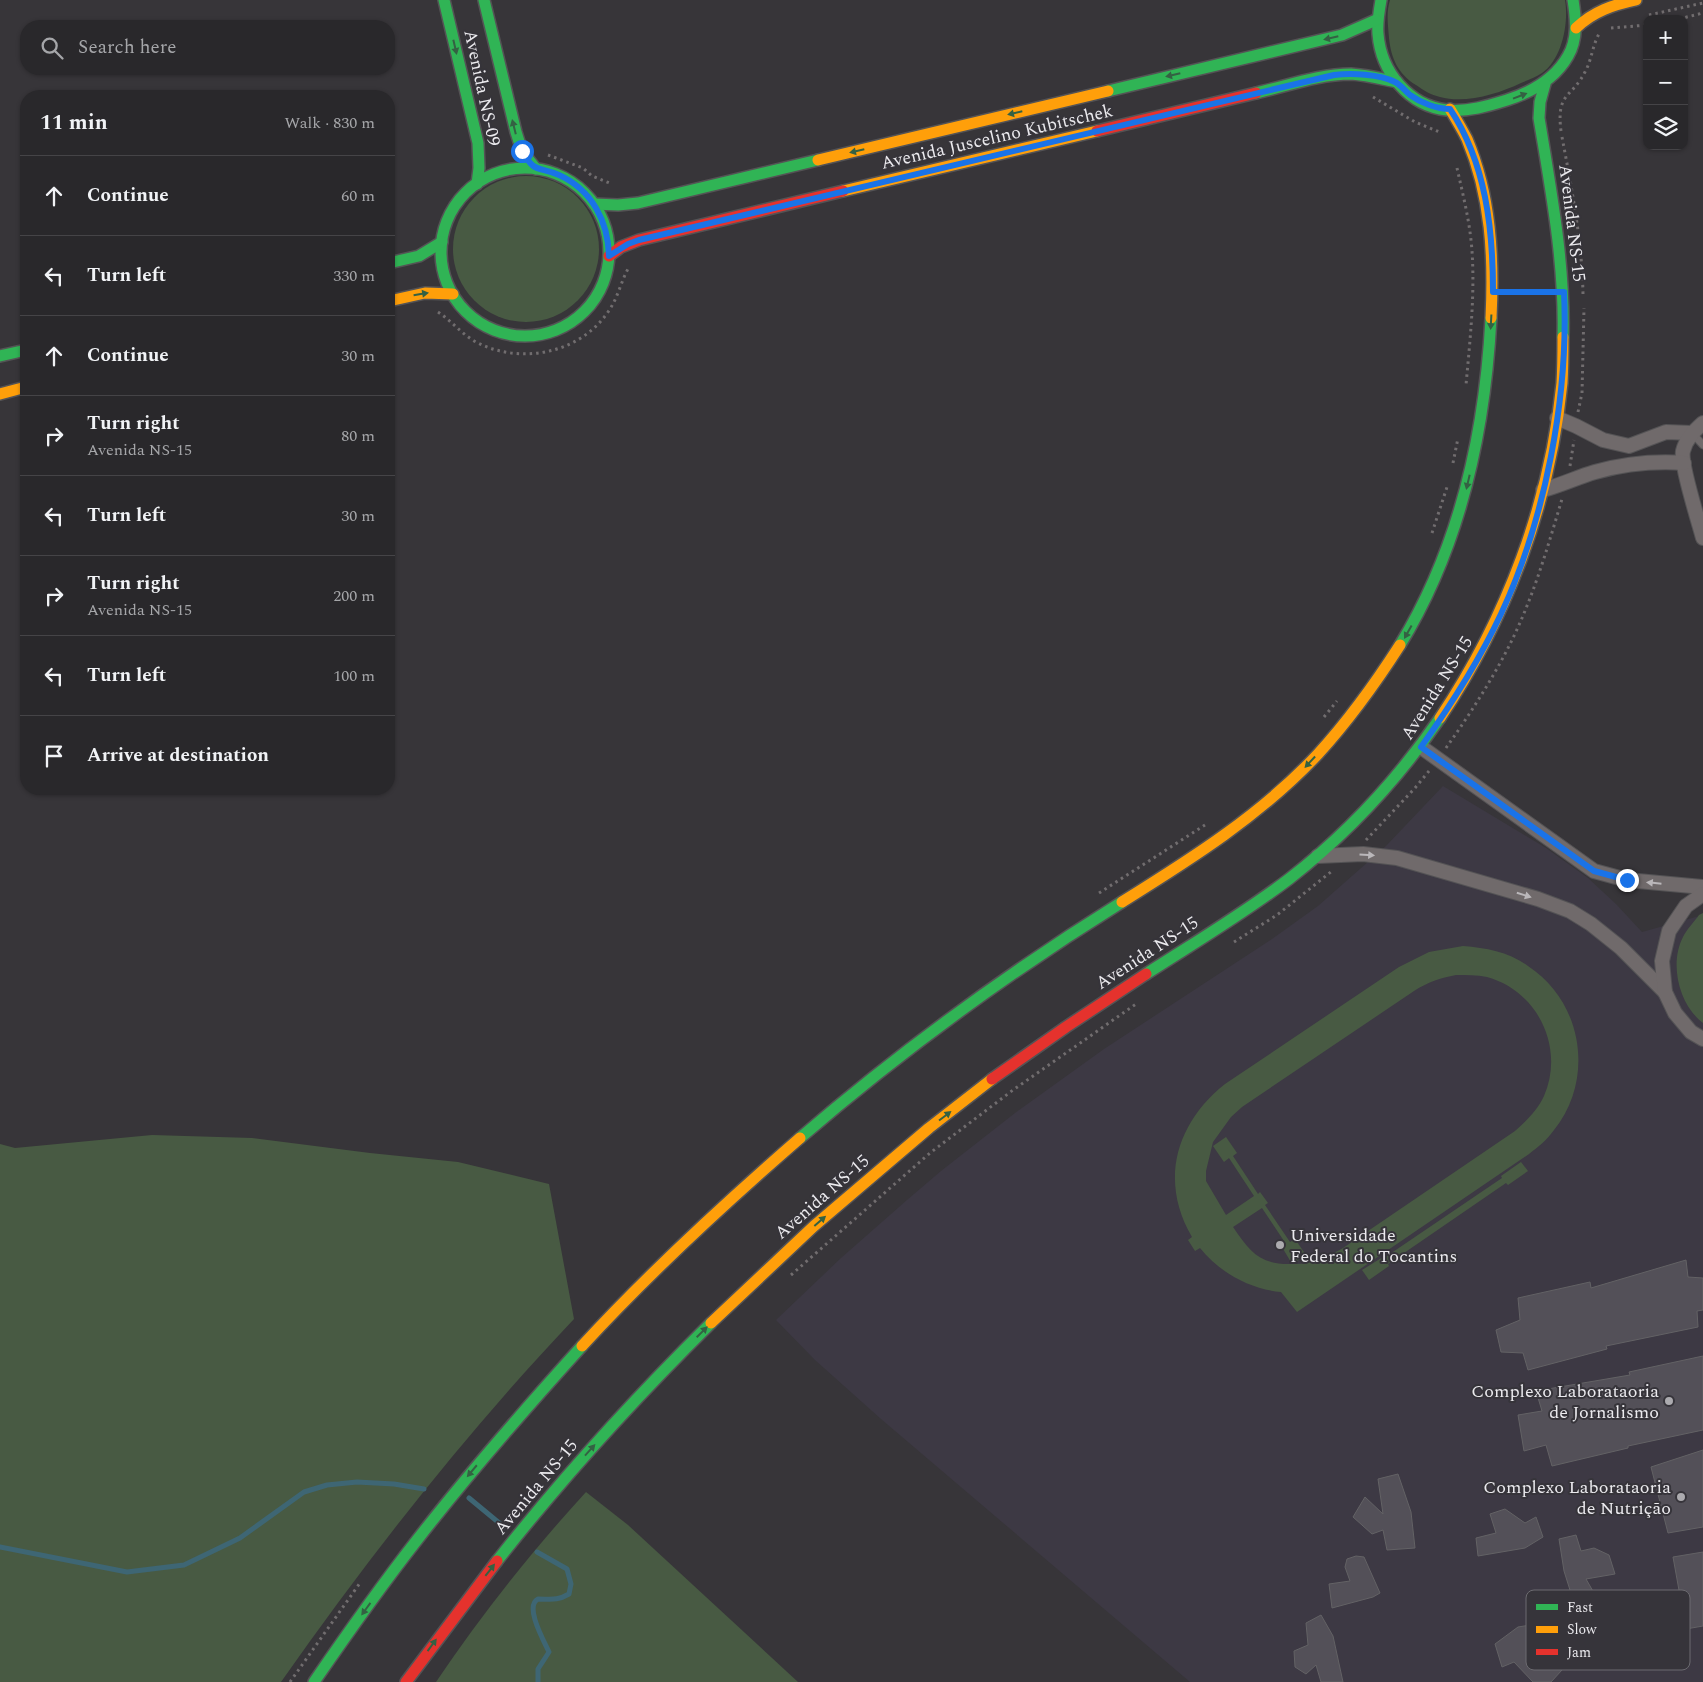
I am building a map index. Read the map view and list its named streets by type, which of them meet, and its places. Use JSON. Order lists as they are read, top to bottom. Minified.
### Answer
{"streets":{"main road":["Avenida NS-09","Avenida Juscelino Kubitschek","Avenida NS-15"]},"crossings":[["Avenida NS-09","Avenida Juscelino Kubitschek"]],"places":["Universidade Federal do Tocantins","Complexo Laborataoria de Jornalismo","Complexo Laborataoria de Nutrição"],"legend":["Fast","Slow","Jam"],"page":{"map_buttons":["+","−"],"search":"Search here","heading":["11 min","Walk · 830 m"],"list":[["Continue","60 m"],["Turn left","330 m"],["Continue","30 m"],["Turn right","Avenida NS-15","80 m"],["Turn left","30 m"],["Turn right","Avenida NS-15","200 m"],["Turn left","100 m"],"Arrive at destination"]}}
